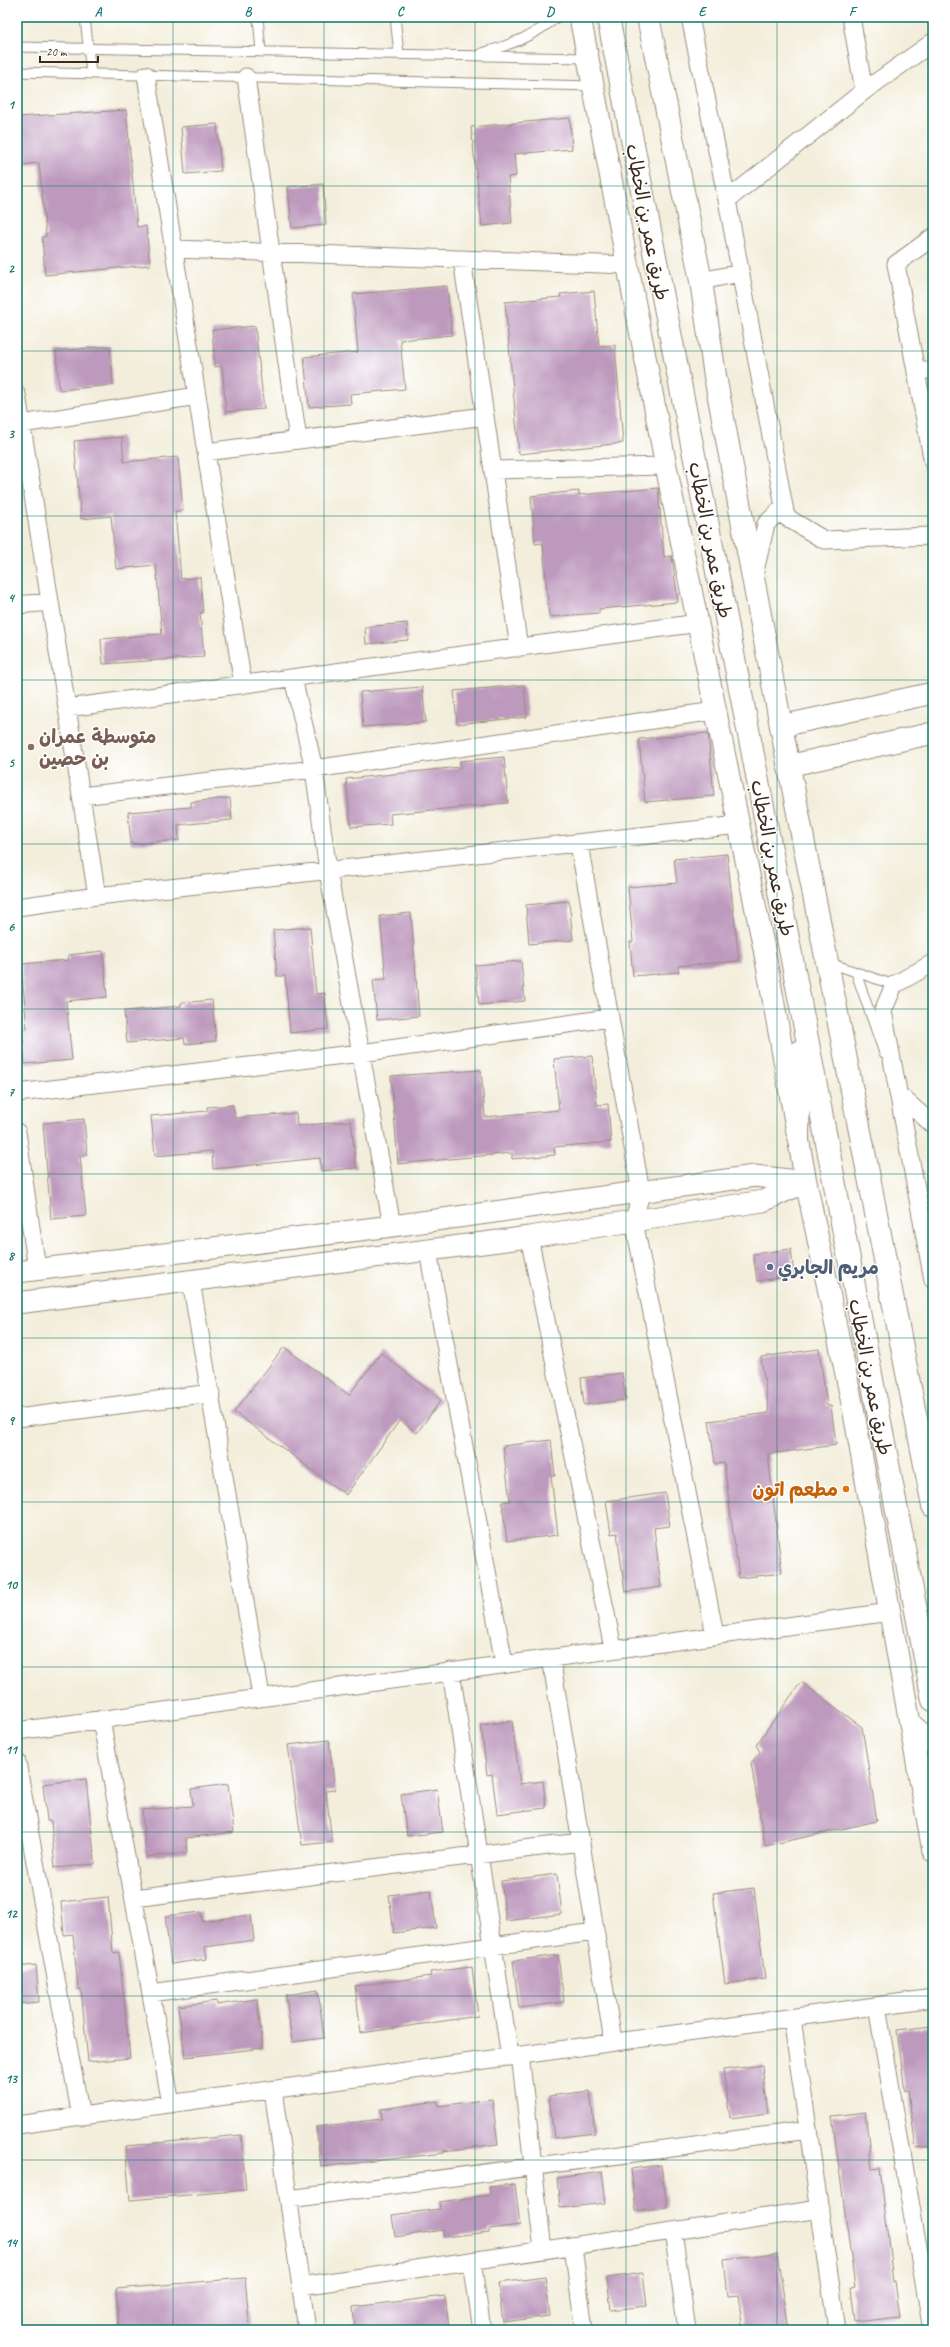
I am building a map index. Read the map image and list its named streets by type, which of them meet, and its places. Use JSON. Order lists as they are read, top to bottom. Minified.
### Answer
{"streets":{"main road":["طريق عمر بن الخطاب"]},"places":["متوسطة عمران بن حصين","مريم الجابري","مطعم اتون"],"scale_bar":"20 m","grid":{"columns":["A","B","C","D","E","F"],"rows":["1","2","3","4","5","6","7","8","9","10","11","12","13","14"]}}
